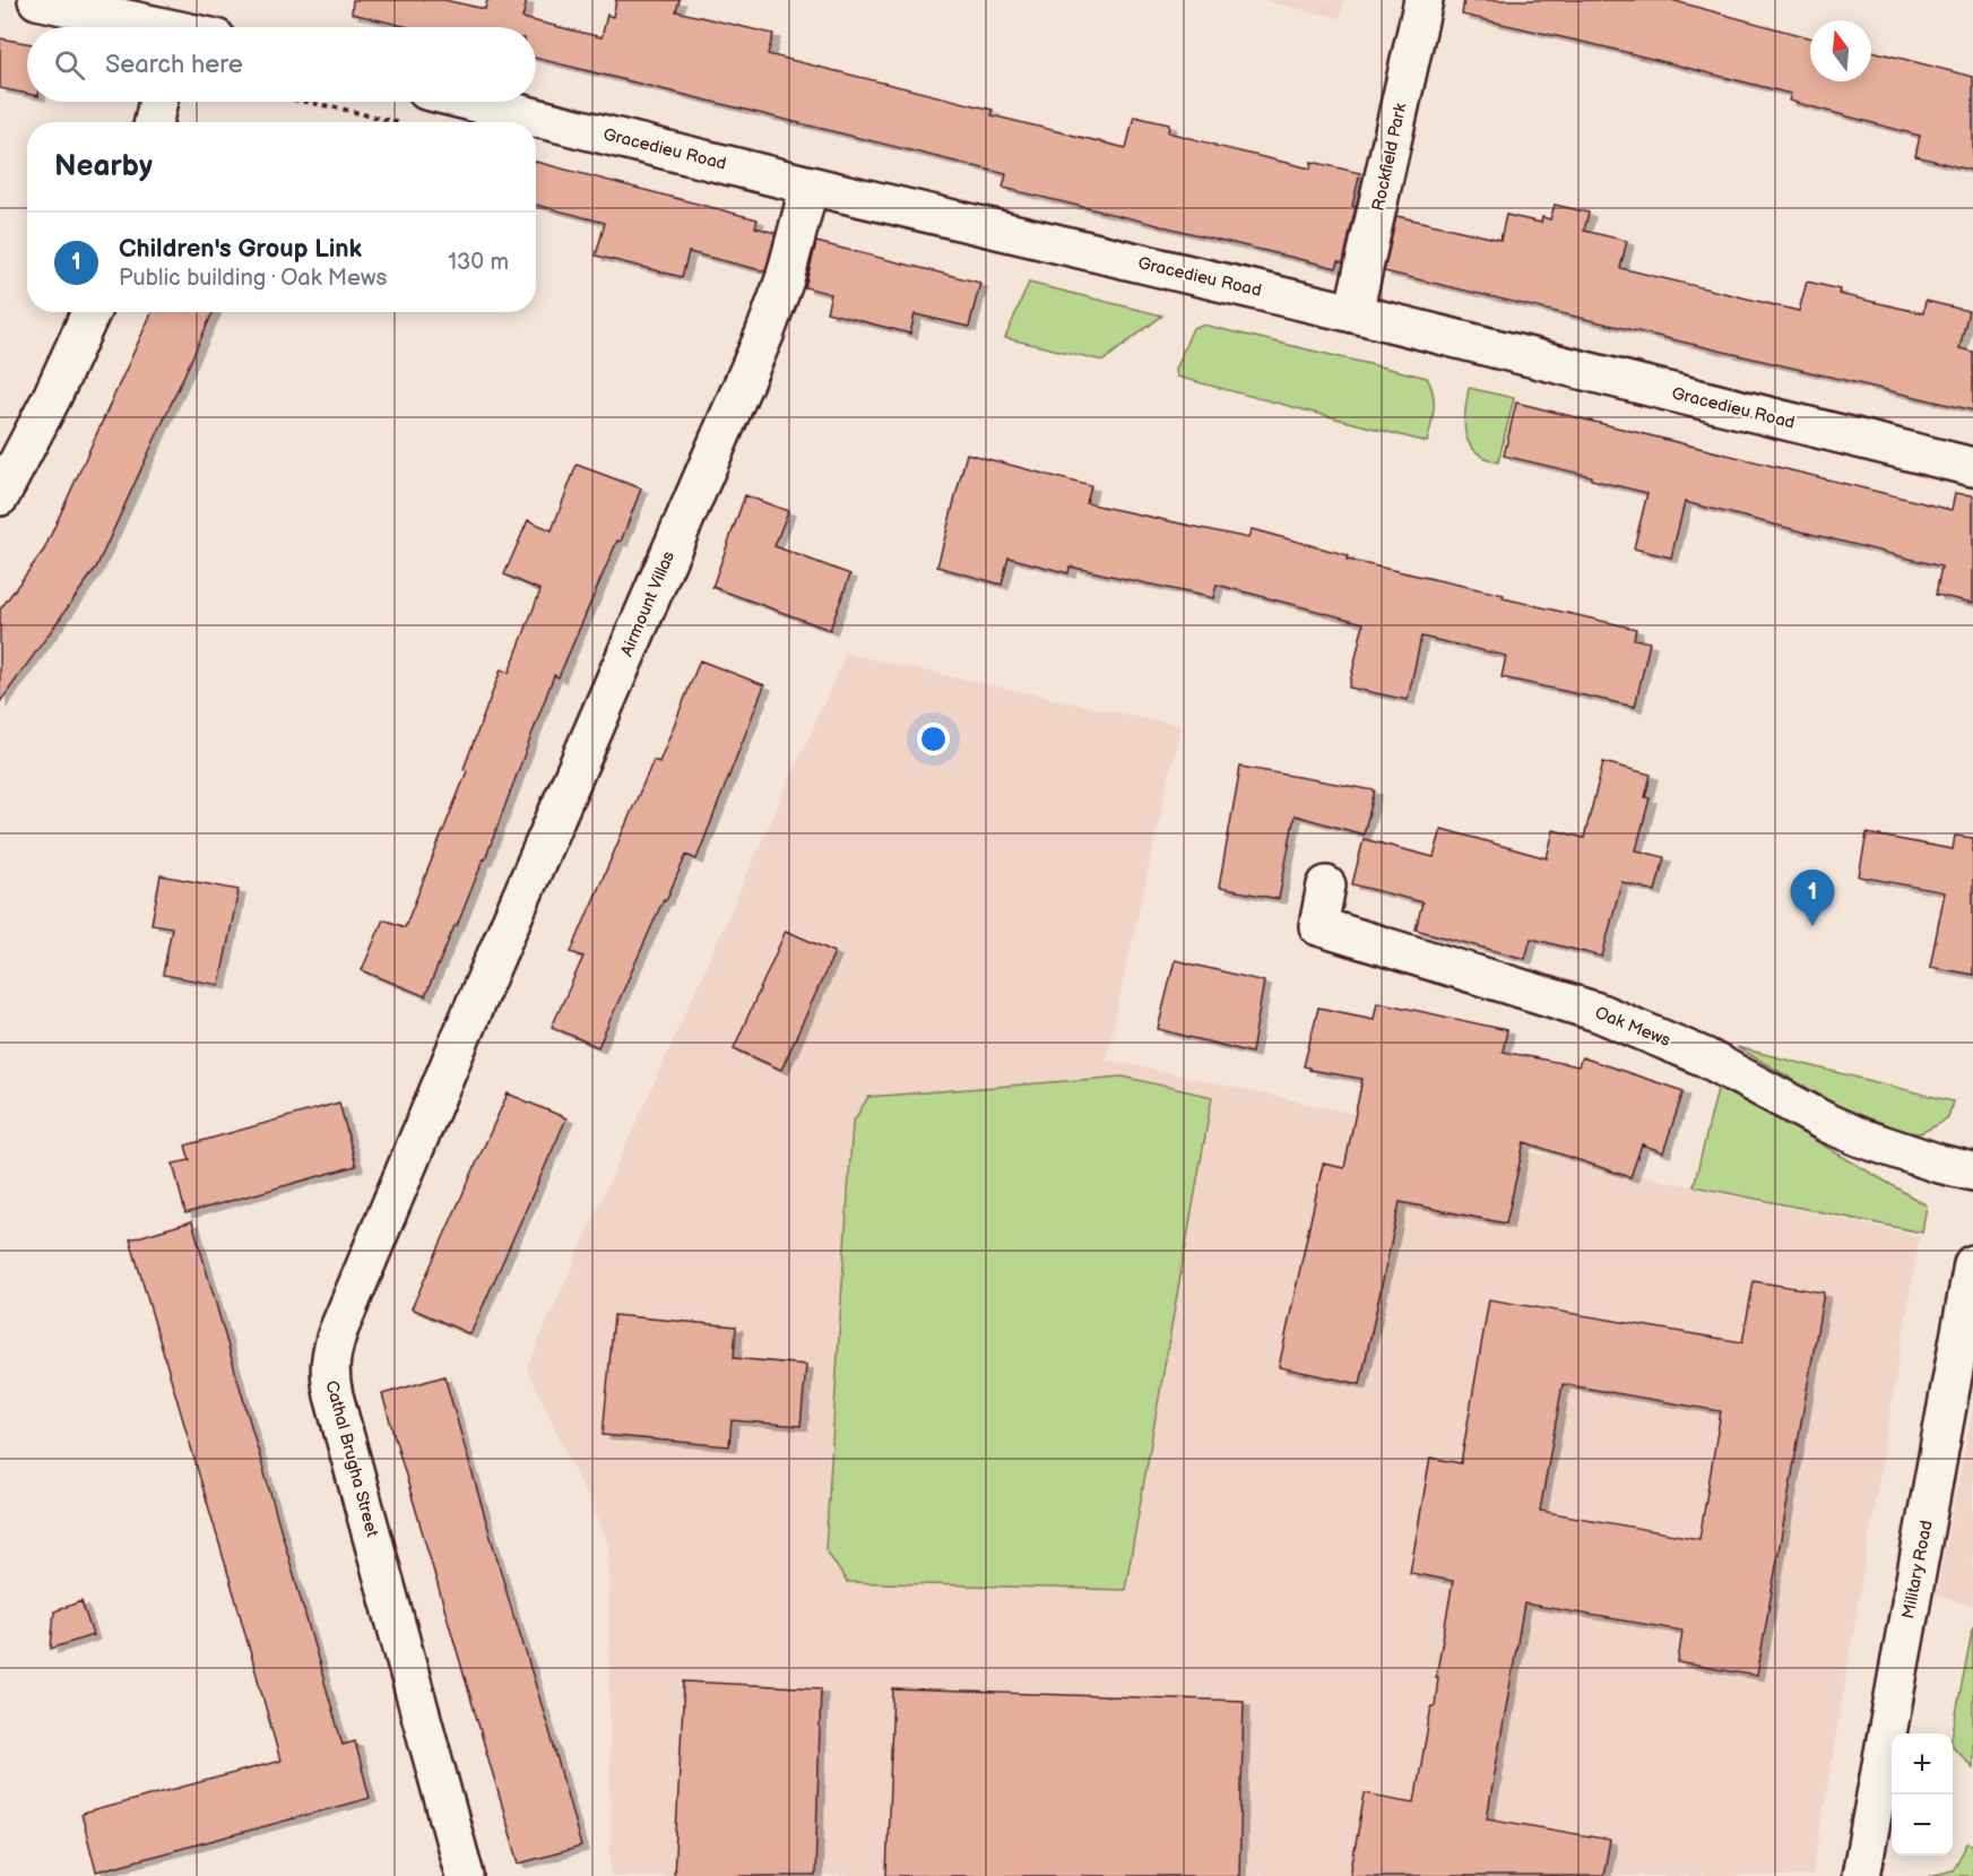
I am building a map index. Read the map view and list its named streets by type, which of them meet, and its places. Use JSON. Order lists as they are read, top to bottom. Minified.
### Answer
{"streets":{"street":["Gracedieu Road","Rockfield Park","Airmount Villas","Oak Mews","Cathal Brugha Street","Military Road"]},"crossings":[["Gracedieu Road","Rockfield Park"],["Gracedieu Road","Airmount Villas"],["Airmount Villas","Cathal Brugha Street"]],"north":"top","page":{"search":"Search here","heading":"Nearby","list":[{"mark":"1","name":"Children's Group Link","note":"Public building · Oak Mews","value":"130 m"}],"pins":"1","map_buttons":["+","−"]}}
